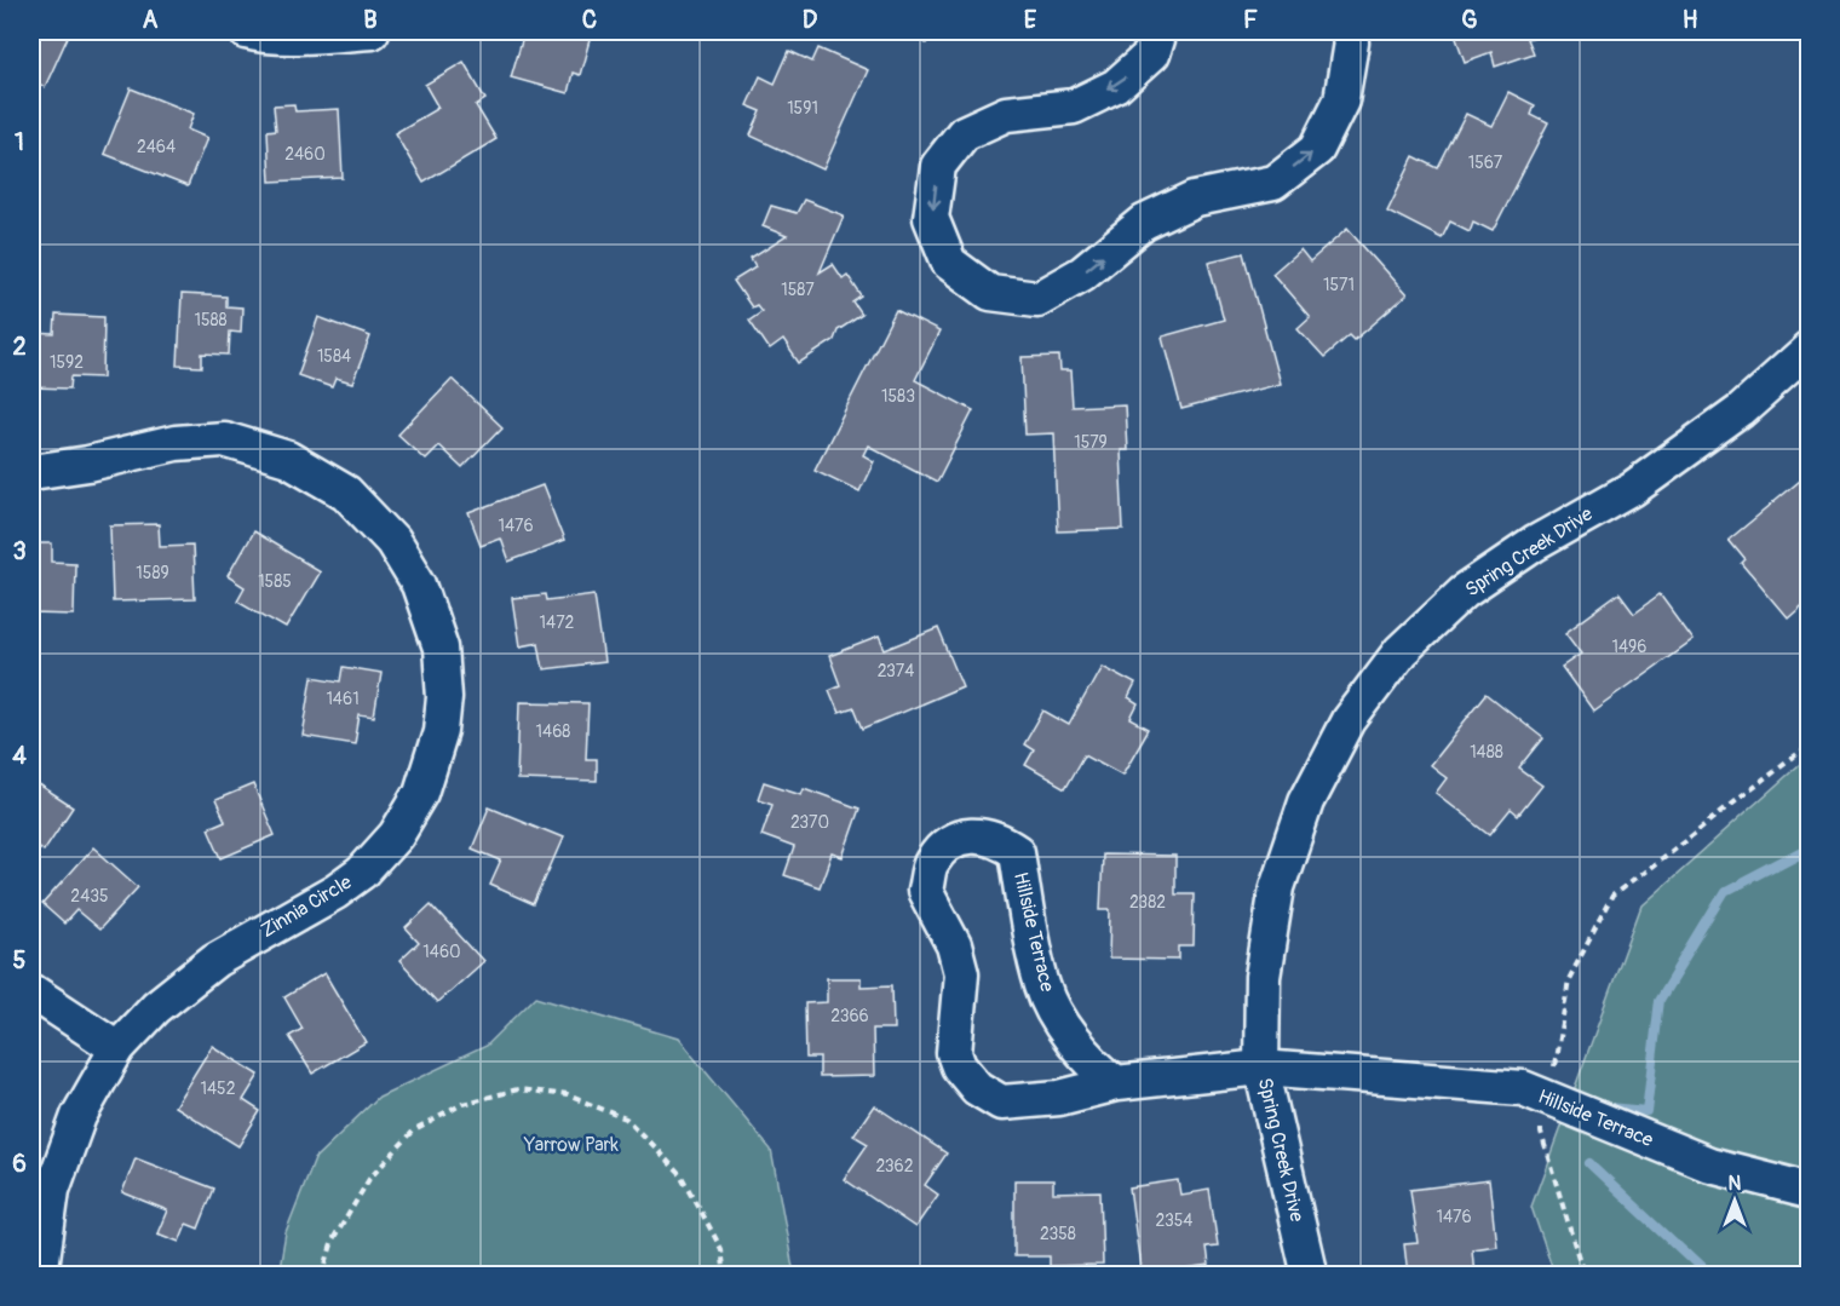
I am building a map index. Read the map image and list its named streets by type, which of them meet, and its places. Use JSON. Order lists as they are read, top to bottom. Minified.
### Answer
{"streets":{"street":["Spring Creek Drive","Zinnia Circle","Hillside Terrace"]},"crossings":[["Spring Creek Drive","Hillside Terrace"]],"parks":["Yarrow Park"],"house_numbers":["1591","2464","2460","1567","1571","1587","1588","1584","1592","1583","1579","1476","1589","1585","1472","1496","2374","1461","1468","1488","2370","2435","2382","1460","2366","1452","2362","1476","2354","2358"],"north":"top","grid":{"columns":["A","B","C","D","E","F","G","H"],"rows":["1","2","3","4","5","6"]}}
